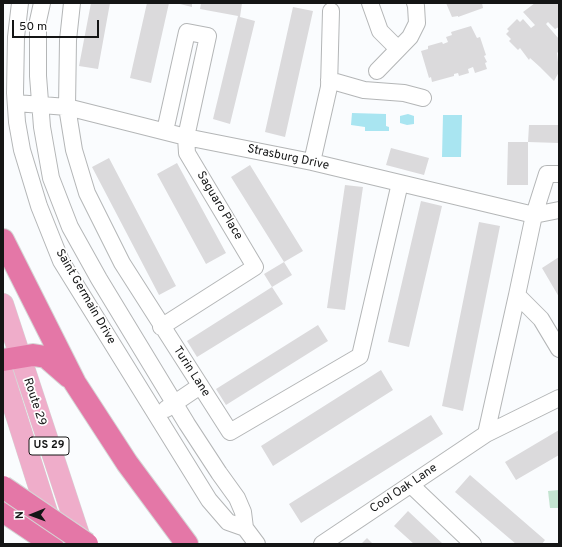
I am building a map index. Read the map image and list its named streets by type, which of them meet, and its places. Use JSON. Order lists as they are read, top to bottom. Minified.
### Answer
{"streets":{"main road":["Route 29","US 29"],"street":["Strasburg Drive","Saguaro Place","Saint Germain Drive","Turin Lane","Cool Oak Lane"]},"crossings":[["Strasburg Drive","Saguaro Place"],["Strasburg Drive","Saint Germain Drive"],["Strasburg Drive","Turin Lane"],["Saguaro Place","Turin Lane"]],"scale_bar":"50 m","north":"left"}
